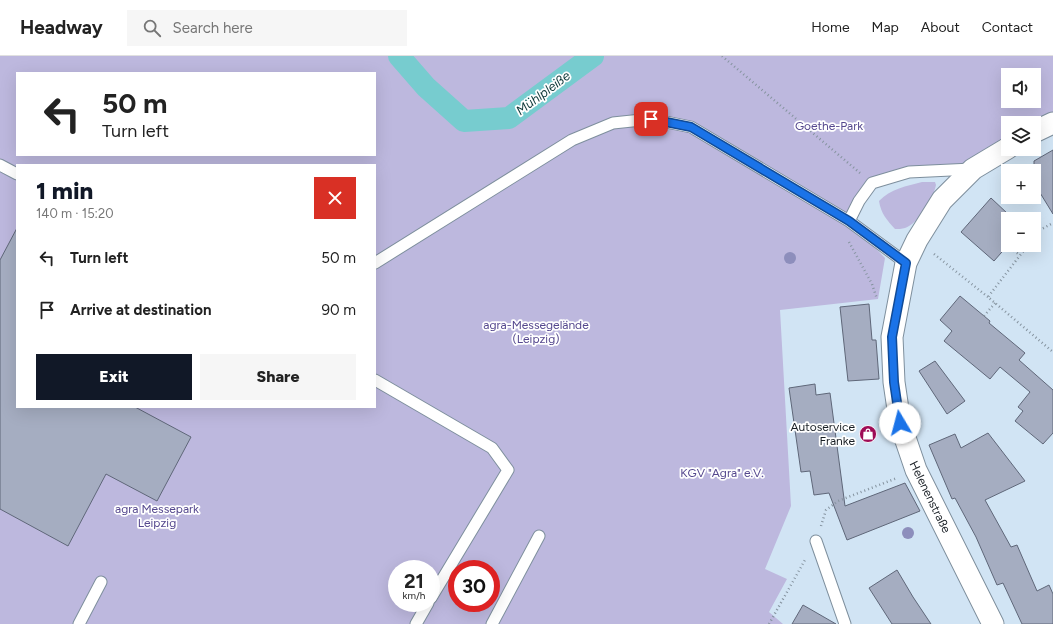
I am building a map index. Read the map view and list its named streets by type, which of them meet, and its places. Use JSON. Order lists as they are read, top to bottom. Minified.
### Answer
{"streets":{"street":["Helenenstraße"]},"water":["Mühlpleiße"],"parks":["Goethe-Park","agra-Messegelände (Leipzig)","KGV \"Agra\" e.V.","agra Messepark Leipzig"],"places":{"shop":["Autoservice Franke"]},"page":{"header":"Headway","search":"Search here","nav":["Home","Map","About","Contact"],"map_buttons":["+","−"],"turn":["50 m","Turn left"],"heading":["1 min","140 m · 15:20"],"list":[{"name":"Turn left","value":"50 m"},{"name":"Arrive at destination","value":"90 m"}],"buttons":["Exit","Share"],"speed":"21 km/h","limit":"30"}}
